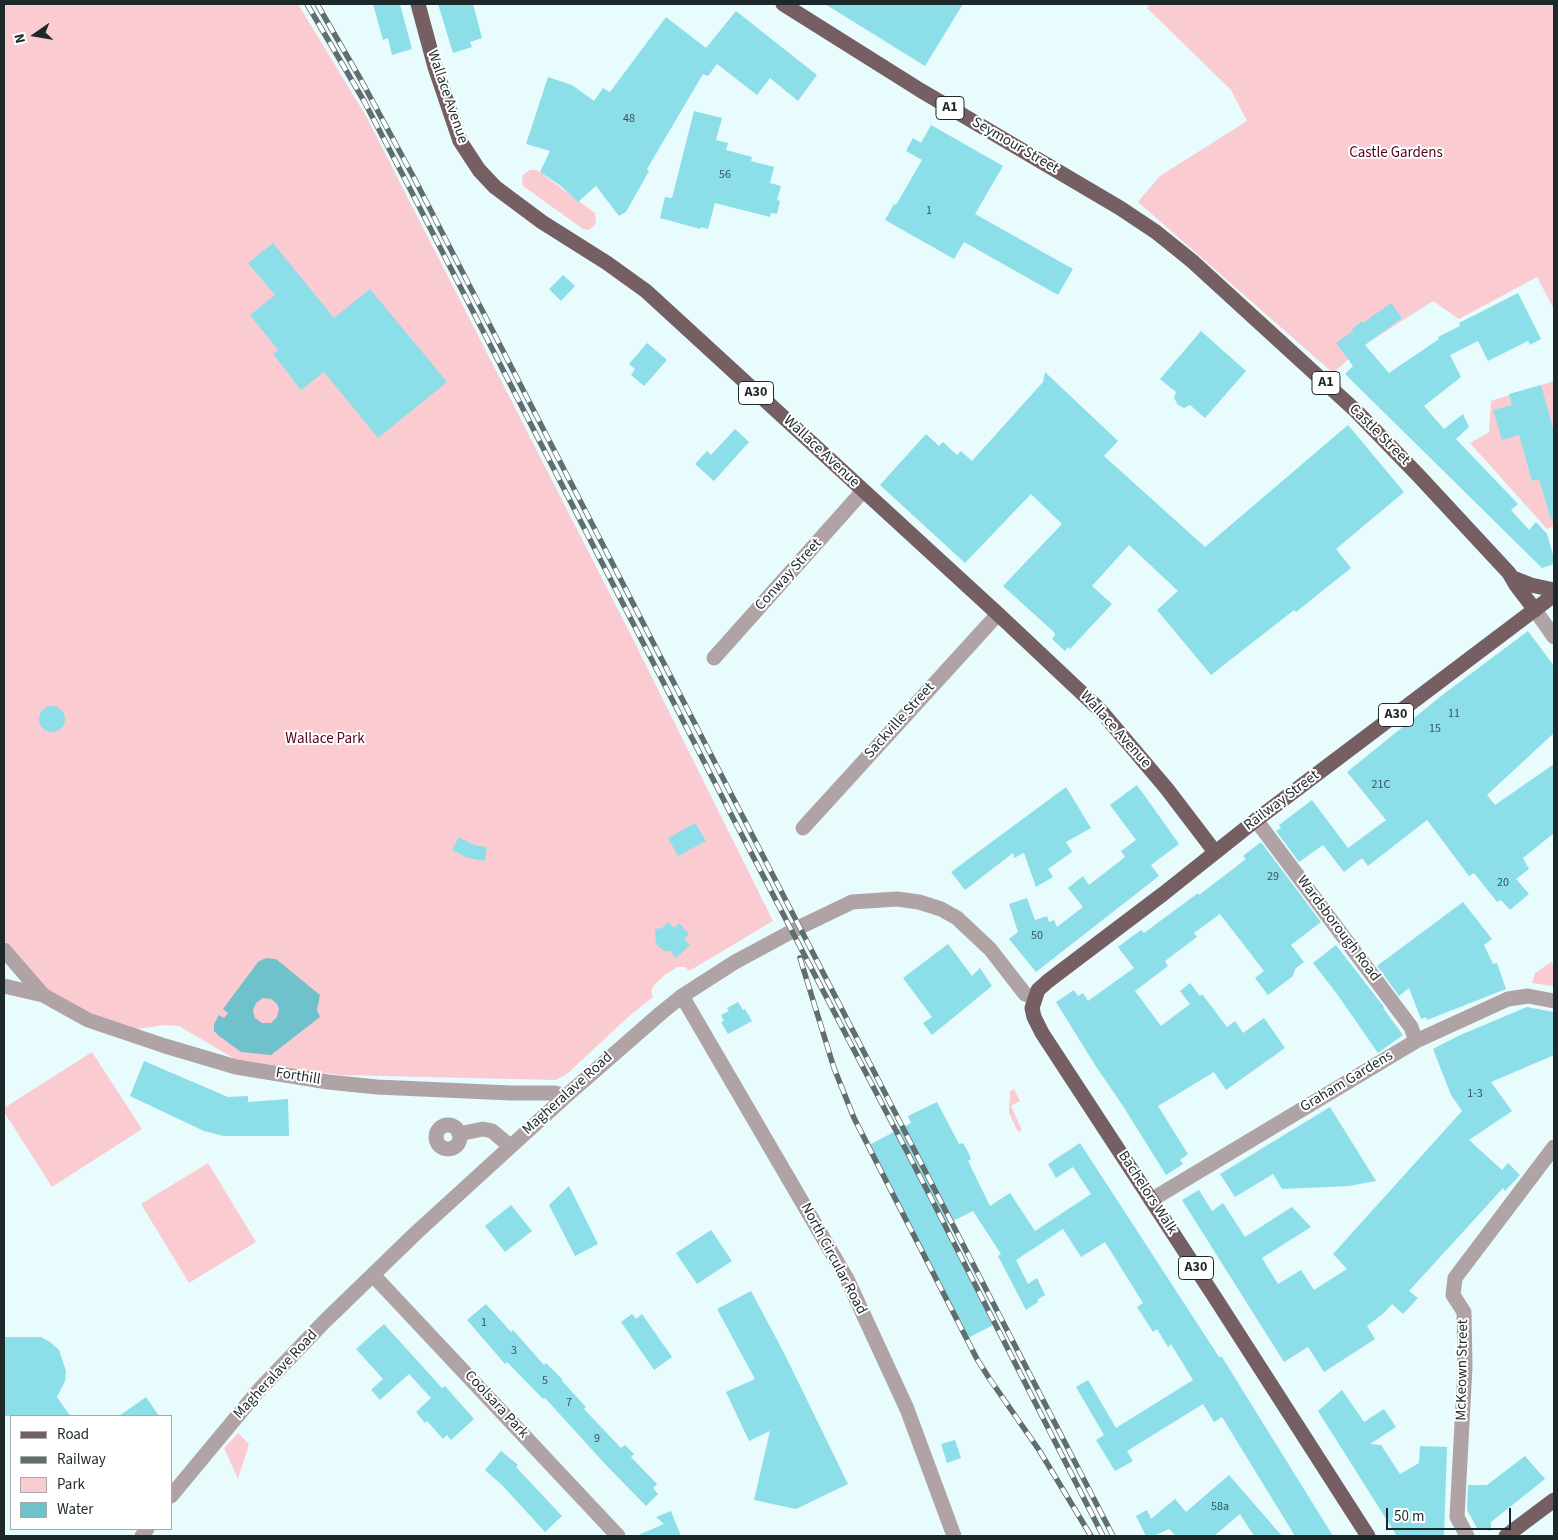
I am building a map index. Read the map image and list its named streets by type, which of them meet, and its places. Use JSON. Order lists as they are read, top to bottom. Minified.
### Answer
{"streets":{"main road":["Wallace Avenue","A1","Seymour Street","A30","Castle Street","Railway Street","Bachelors Walk"],"street":["Conway Street","Sackville Street","Wardsborough Road","Forthill","Graham Gardens","Magheralave Road","North Circular Road","McKeown Street","Coolsara Park"]},"crossings":[["Wallace Avenue","Conway Street"],["Wallace Avenue","Sackville Street"],["Wallace Avenue","Railway Street"],["A1","Castle Street"],["A1","Railway Street"],["Seymour Street","Castle Street"],["Castle Street","Railway Street"],["Railway Street","Wardsborough Road"],["Railway Street","Magheralave Road"],["Railway Street","Bachelors Walk"],["Wardsborough Road","Graham Gardens"],["Forthill","Magheralave Road"],["Graham Gardens","Bachelors Walk"],["Magheralave Road","Bachelors Walk"],["Magheralave Road","North Circular Road"],["Magheralave Road","Coolsara Park"]],"parks":["Castle Gardens","Wallace Park"],"house_numbers":["48","56","1","11","15","21C","29","20","50","1-3","1","3","5","7","9","58a"],"legend":["Road","Railway","Park","Water"],"scale_bar":"50 m","north":"left"}
